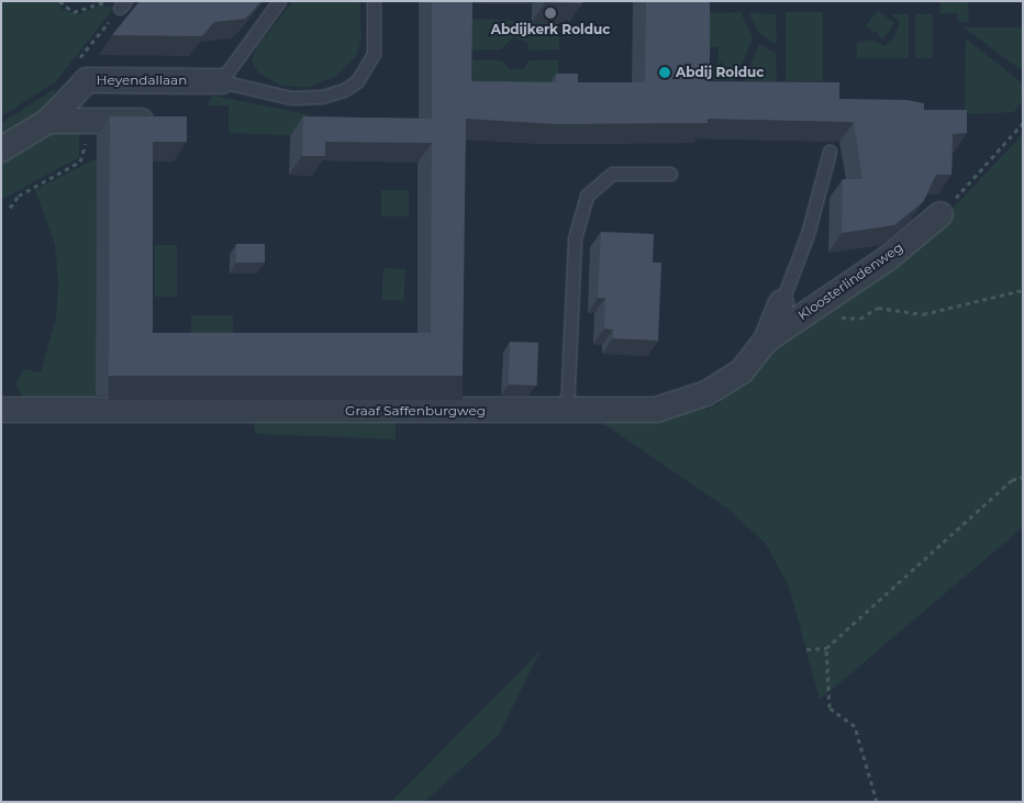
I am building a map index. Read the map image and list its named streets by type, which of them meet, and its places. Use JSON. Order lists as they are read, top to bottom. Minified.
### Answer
{"streets":{"street":["Heyendallaan","Kloosterlindenweg","Graaf Saffenburgweg"]},"crossings":[["Kloosterlindenweg","Graaf Saffenburgweg"]],"places":["Abdijkerk Rolduc","Abdij Rolduc"]}
